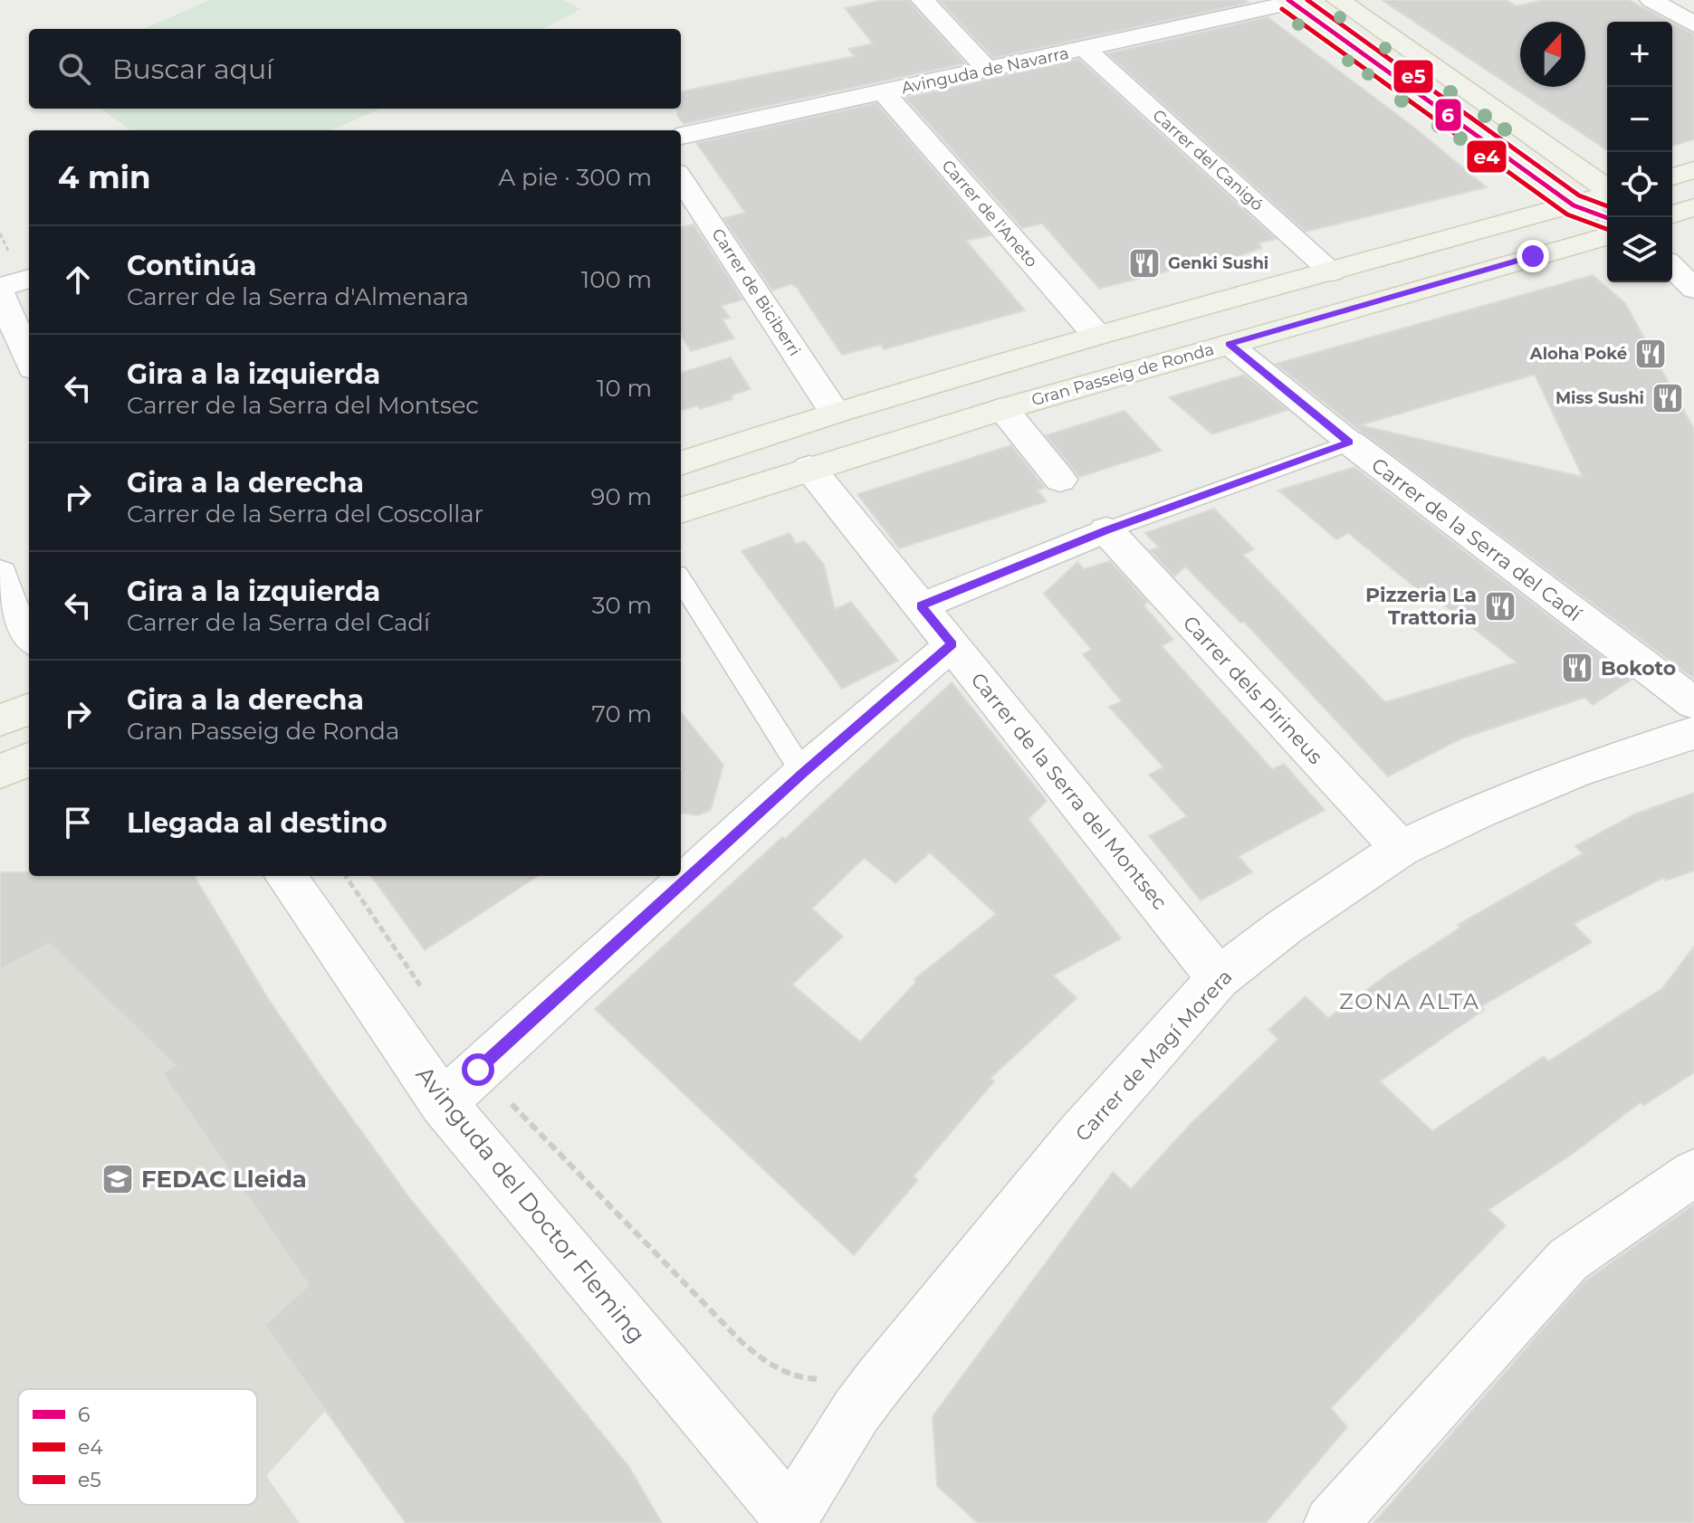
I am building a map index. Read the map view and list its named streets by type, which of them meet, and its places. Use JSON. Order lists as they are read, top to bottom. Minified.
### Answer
{"streets":{"main road":["Gran Passeig de Ronda"],"street":["Avinguda de Navarra","Carrer del Canigó","Carrer de l'Aneto","Carrer de Biciberri","Carrer de la Serra del Cadí","Carrer dels Pirineus","Carrer de la Serra del Montsec","Carrer de Magí Morera","Avinguda del Doctor Fleming"]},"crossings":[["Avinguda de Navarra","Carrer del Canigó"],["Avinguda de Navarra","Carrer de l'Aneto"],["Gran Passeig de Ronda","Carrer de la Serra del Cadí"],["Gran Passeig de Ronda","Carrer de la Serra del Montsec"],["Carrer dels Pirineus","Carrer de Magí Morera"],["Carrer de la Serra del Montsec","Carrer de Magí Morera"],["Carrer de Magí Morera","Avinguda del Doctor Fleming"]],"districts":["ZONA ALTA"],"places":{"restaurant":["Genki Sushi","Aloha Poké","Miss Sushi","Pizzeria La Trattoria","Bokoto"],"school or university":["FEDAC Lleida"]},"lines":["transit line 6","transit line e5","transit line e4"],"legend":["6","e4","e5"],"north":"top","page":{"map_buttons":["+","−"],"search":"Buscar aquí","heading":["4 min","A pie · 300 m"],"list":[["Continúa","Carrer de la Serra d'Almenara","100 m"],["Gira a la izquierda","Carrer de la Serra del Montsec","10 m"],["Gira a la derecha","Carrer de la Serra del Coscollar","90 m"],["Gira a la izquierda","Carrer de la Serra del Cadí","30 m"],["Gira a la derecha","Gran Passeig de Ronda","70 m"],"Llegada al destino"]}}
